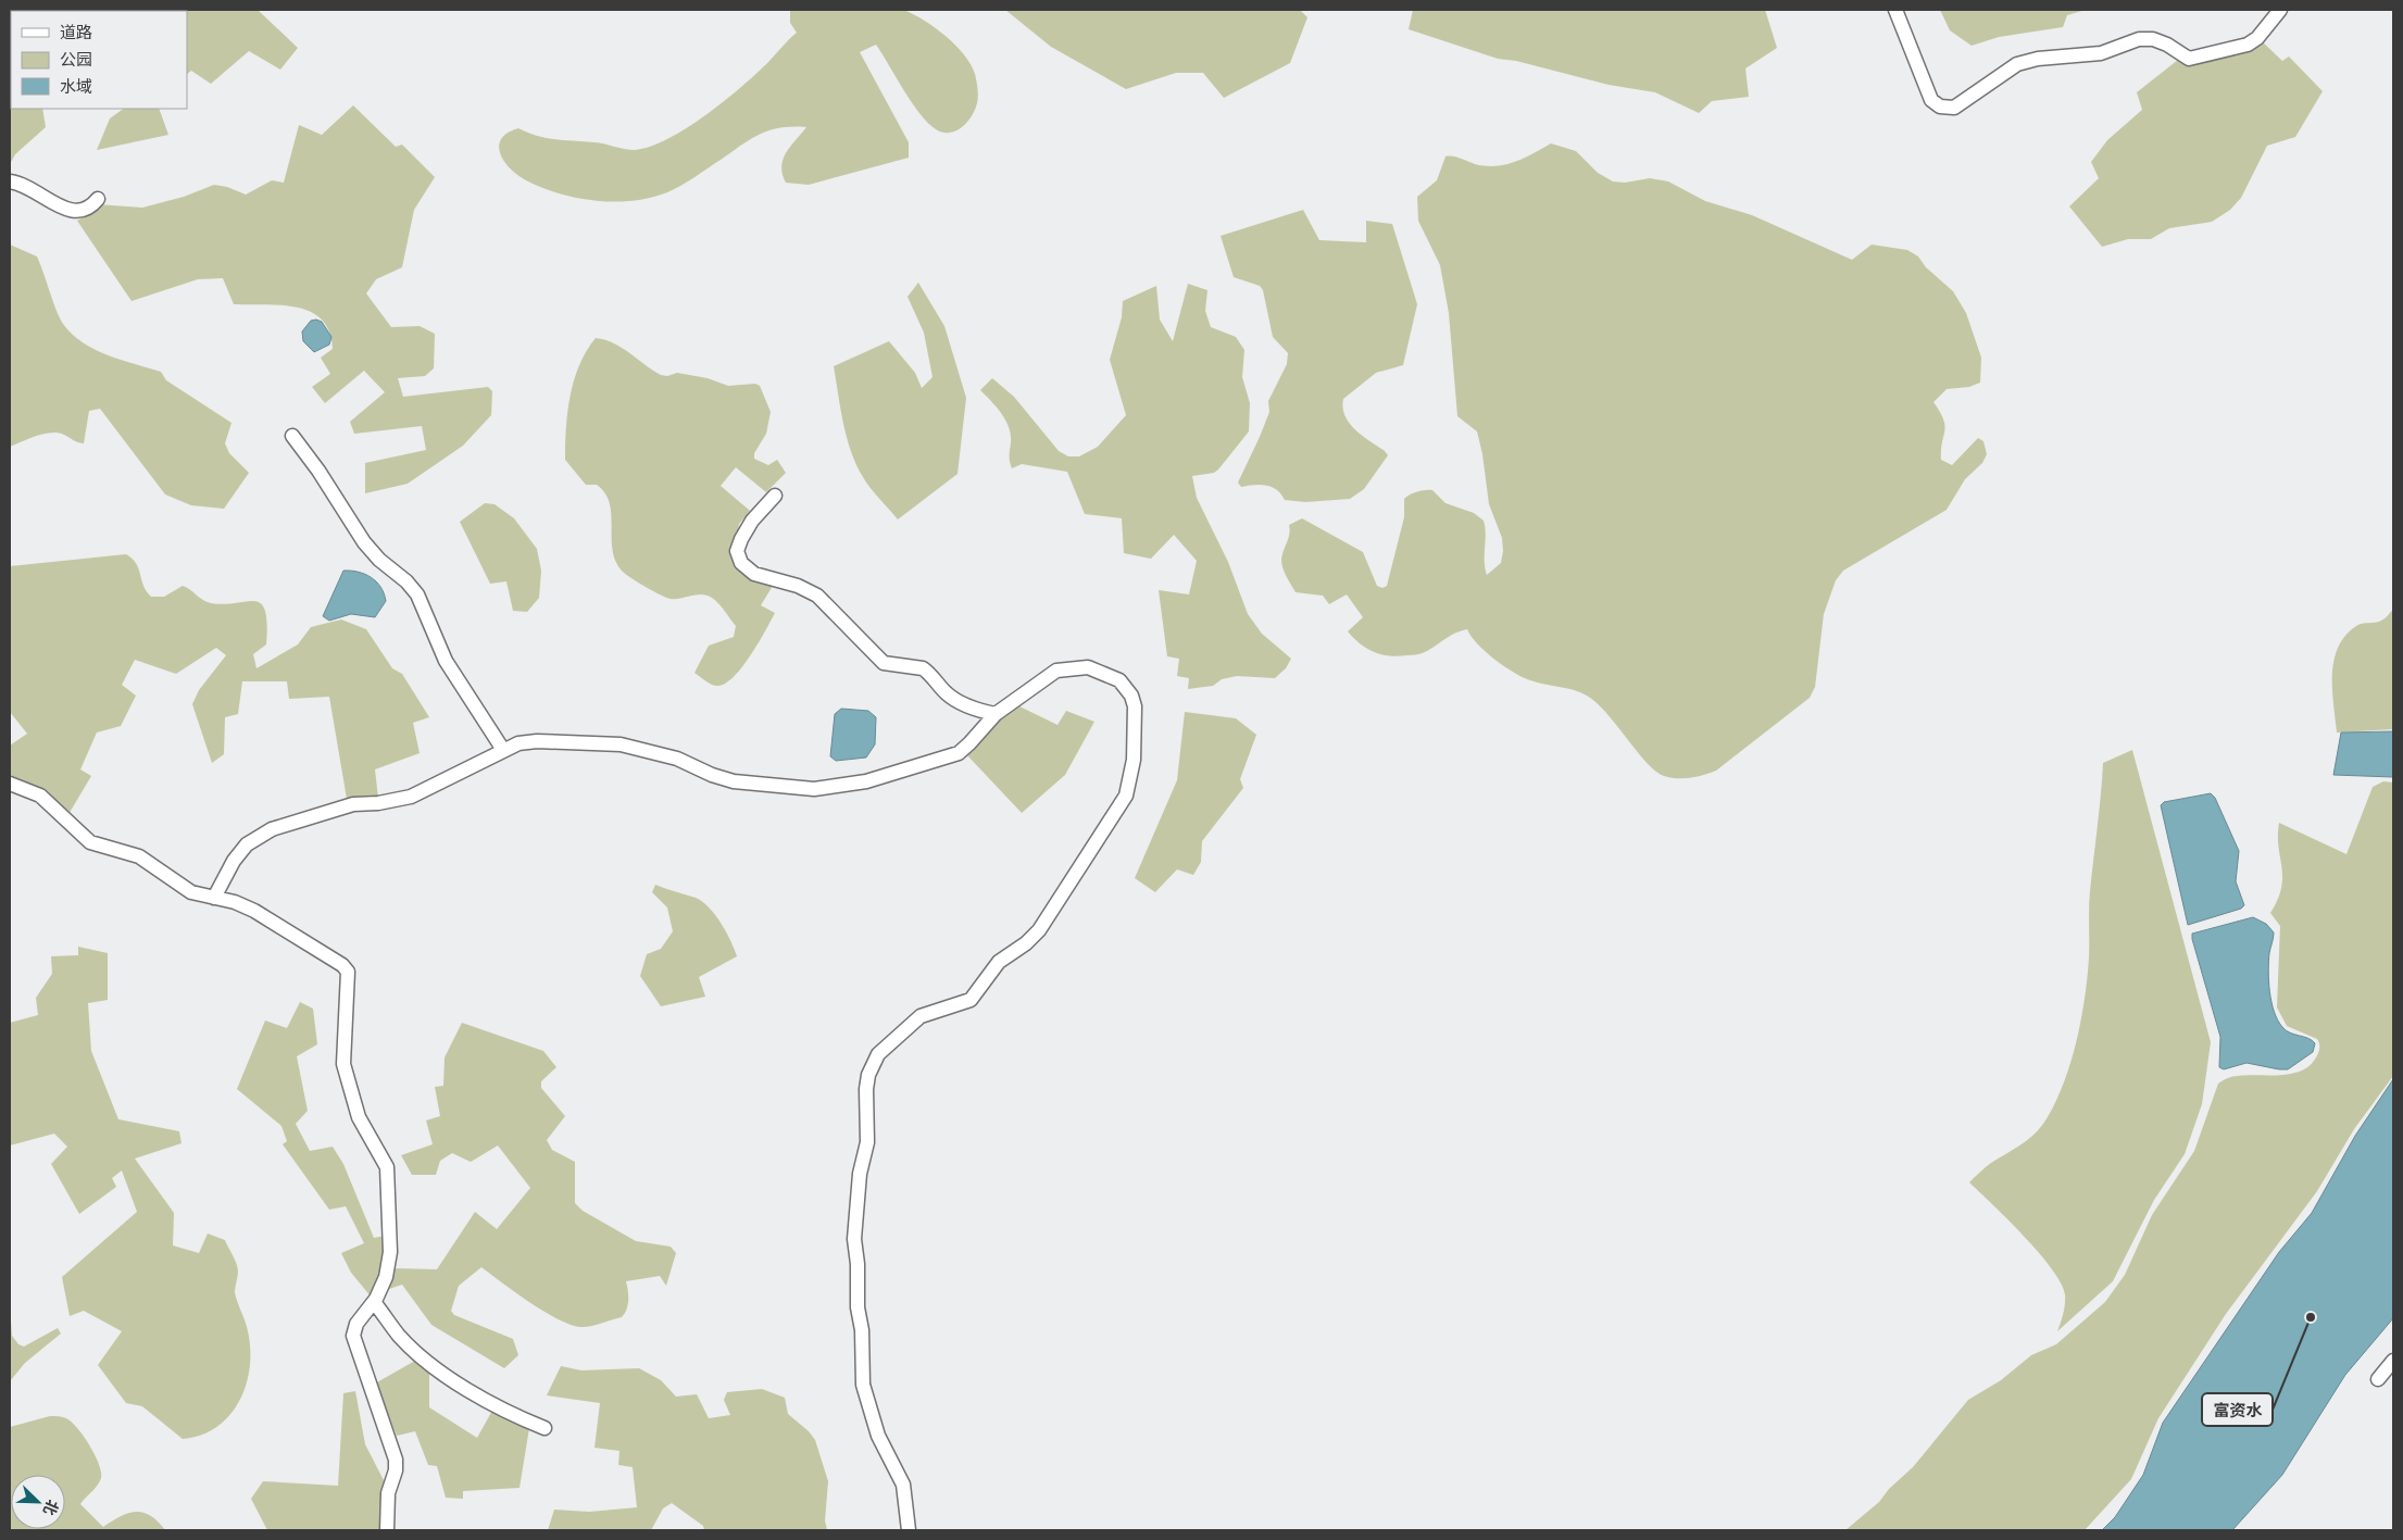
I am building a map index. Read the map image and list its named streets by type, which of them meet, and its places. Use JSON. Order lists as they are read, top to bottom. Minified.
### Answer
{"places":["富资水"],"legend":["道路","公园","水域"],"north":"bottom right"}
